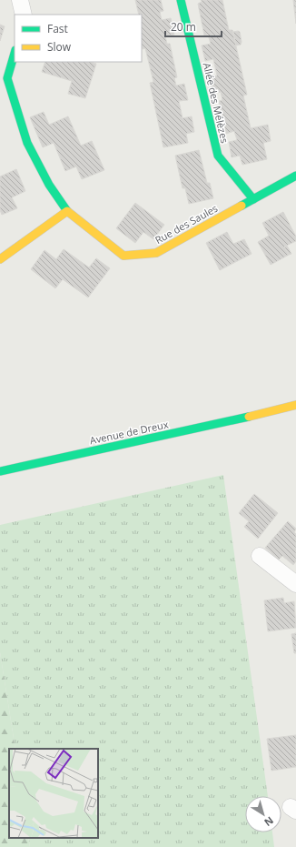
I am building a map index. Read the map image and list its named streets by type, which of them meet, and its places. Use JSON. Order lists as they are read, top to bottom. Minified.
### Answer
{"streets":{"street":["Allée des Mélèzes","Rue des Saules","Avenue de Dreux"]},"crossings":[["Allée des Mélèzes","Rue des Saules"]],"legend":["Fast","Slow"],"scale_bar":"20 m","north":"bottom right"}
